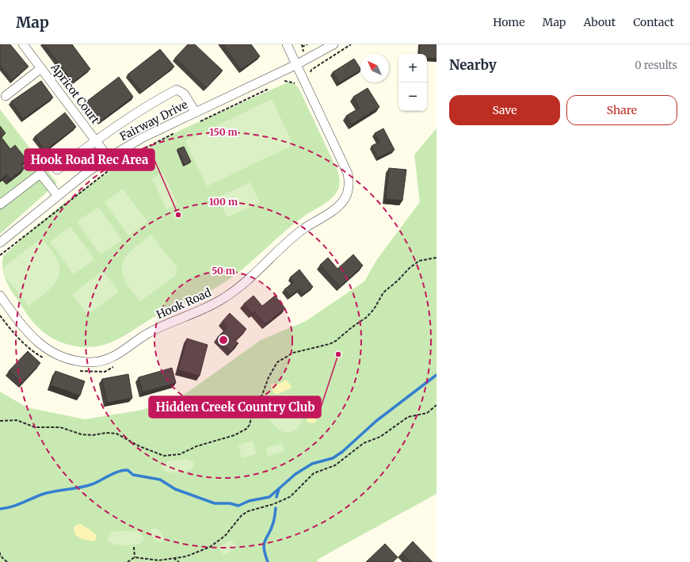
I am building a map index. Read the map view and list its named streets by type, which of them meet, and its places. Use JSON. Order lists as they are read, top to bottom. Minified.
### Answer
{"streets":{"street":["Apricot Court","Fairway Drive","Hook Road"]},"crossings":[["Apricot Court","Fairway Drive"],["Fairway Drive","Hook Road"]],"places":["Hook Road Rec Area","Hidden Creek Country Club"],"north":"top left","page":{"header":"Map","nav":["Home","Map","About","Contact"],"heading":["Nearby","0 results"],"map_buttons":["+","−"],"buttons":["Save","Share"]},"rings":["150 m","100 m","50 m"]}
